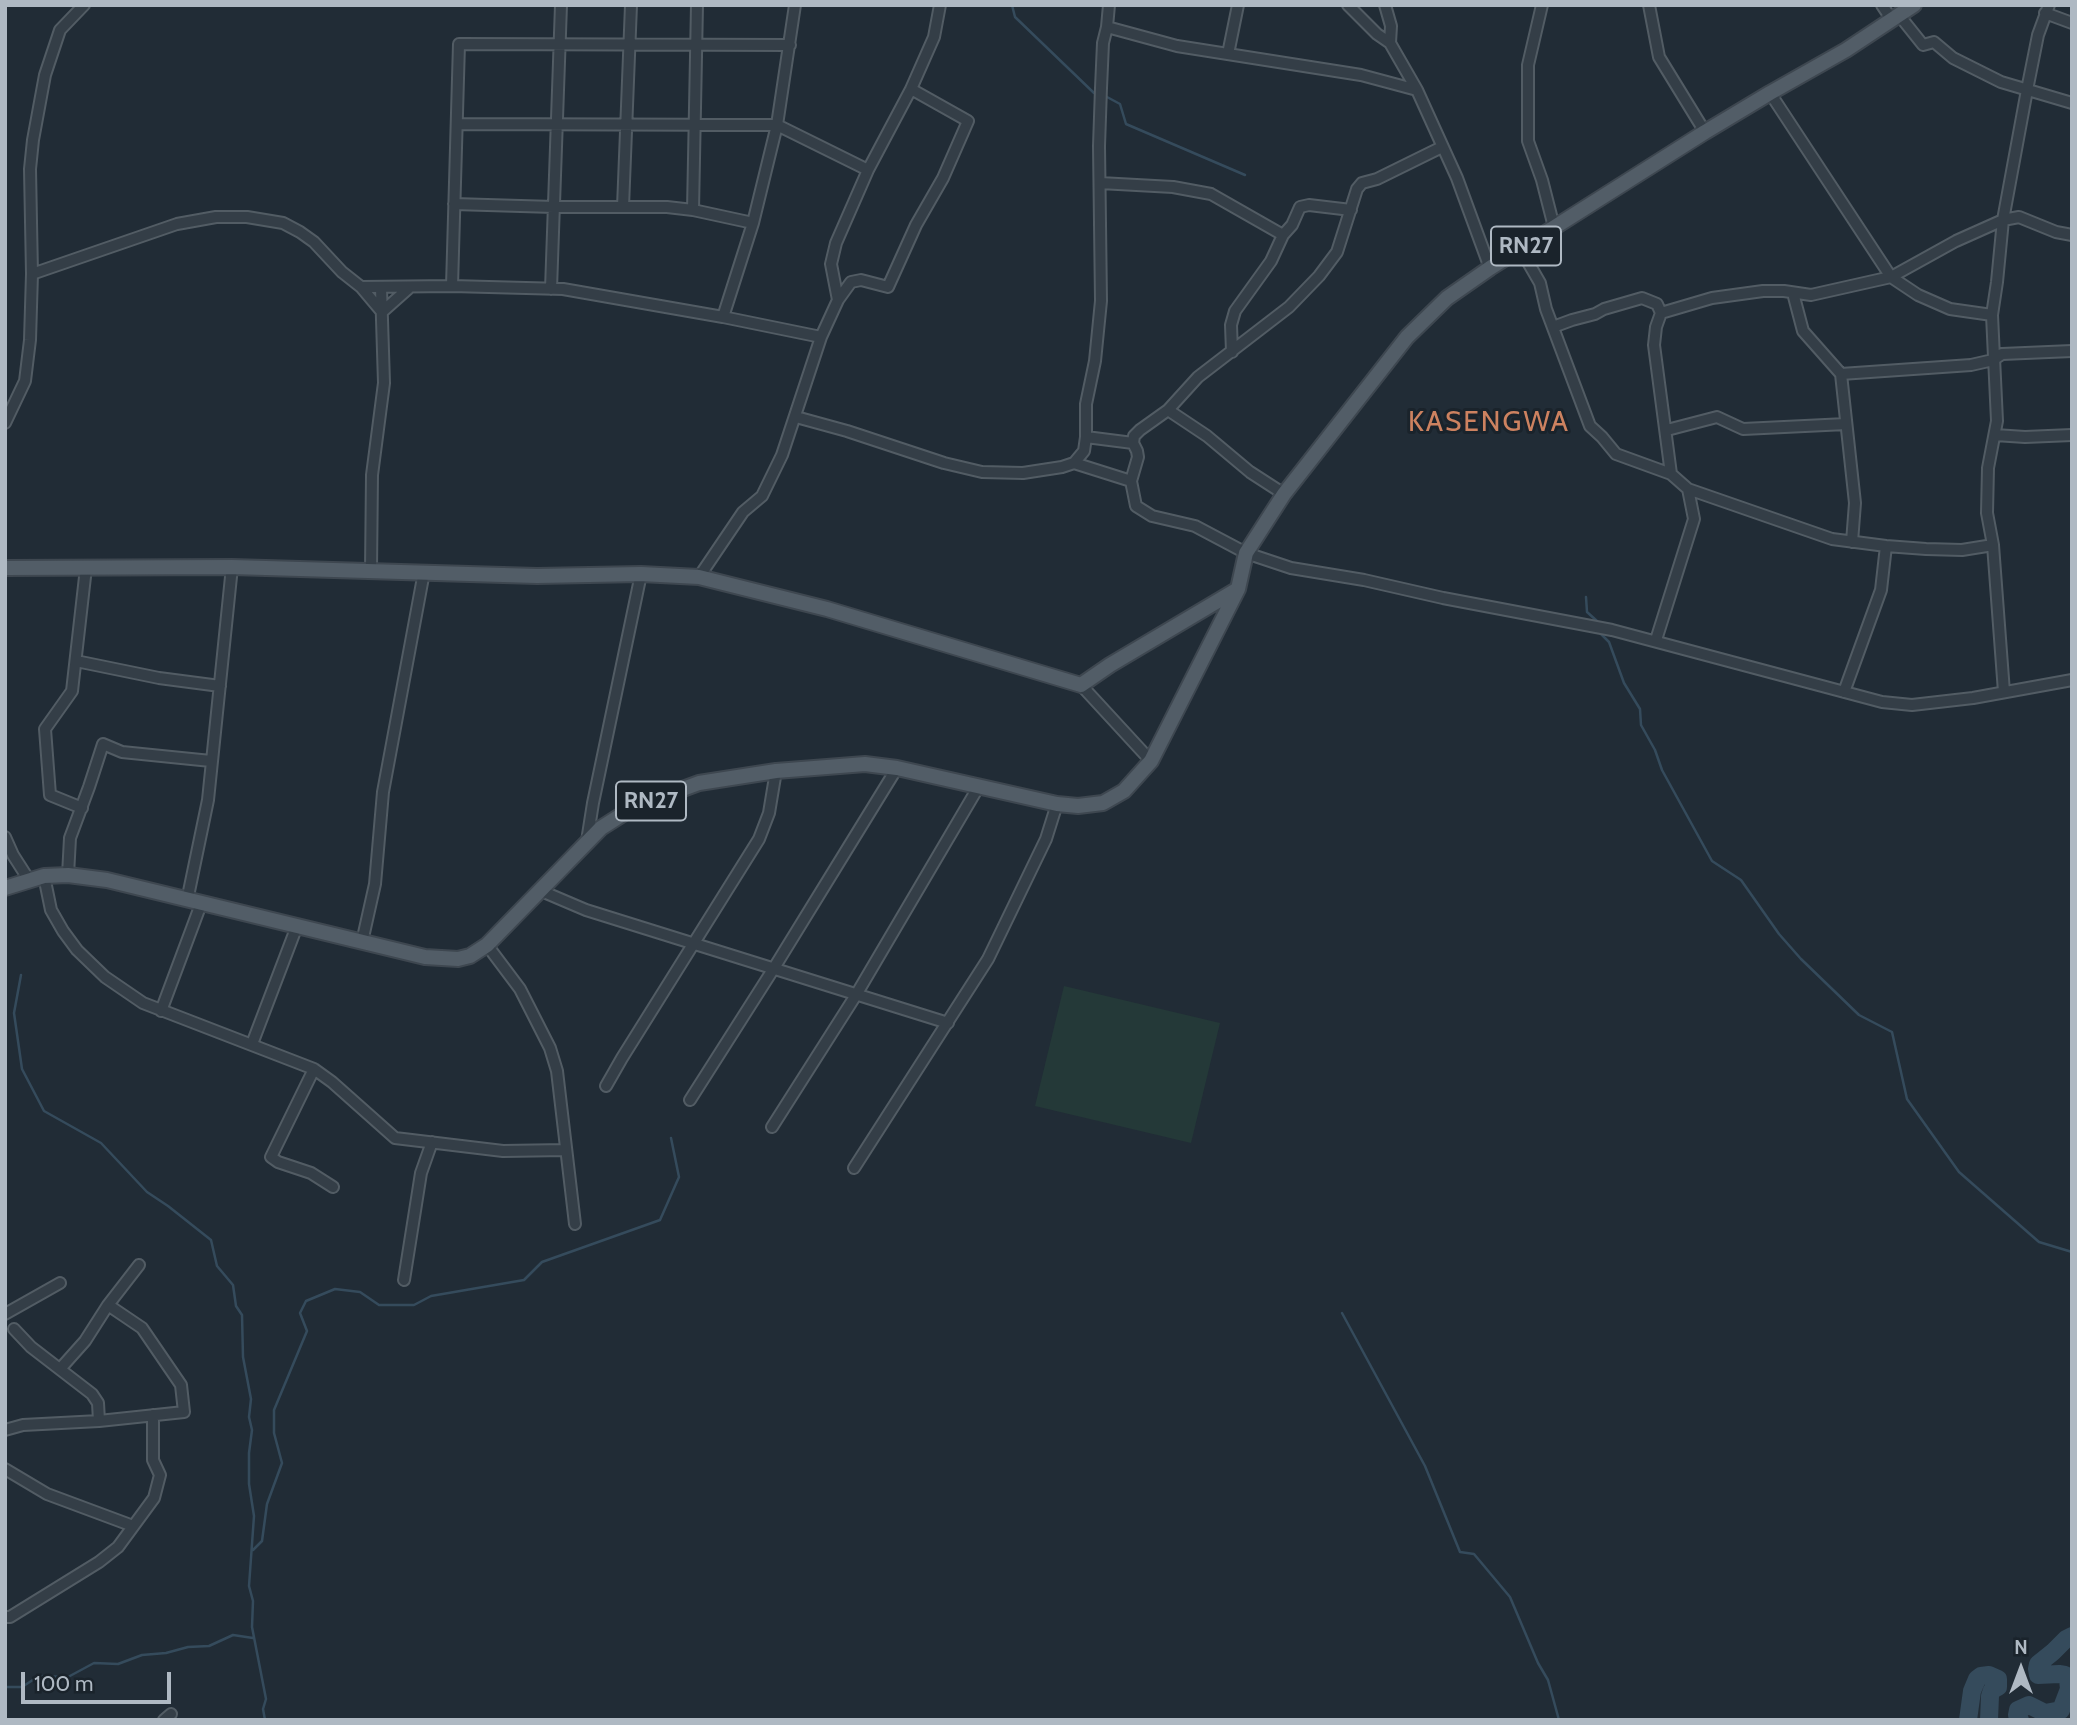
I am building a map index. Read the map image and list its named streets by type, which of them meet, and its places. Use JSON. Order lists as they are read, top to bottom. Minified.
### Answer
{"streets":{"main road":["RN27"]},"districts":["KASENGWA"],"scale_bar":"100 m","north":"top"}
